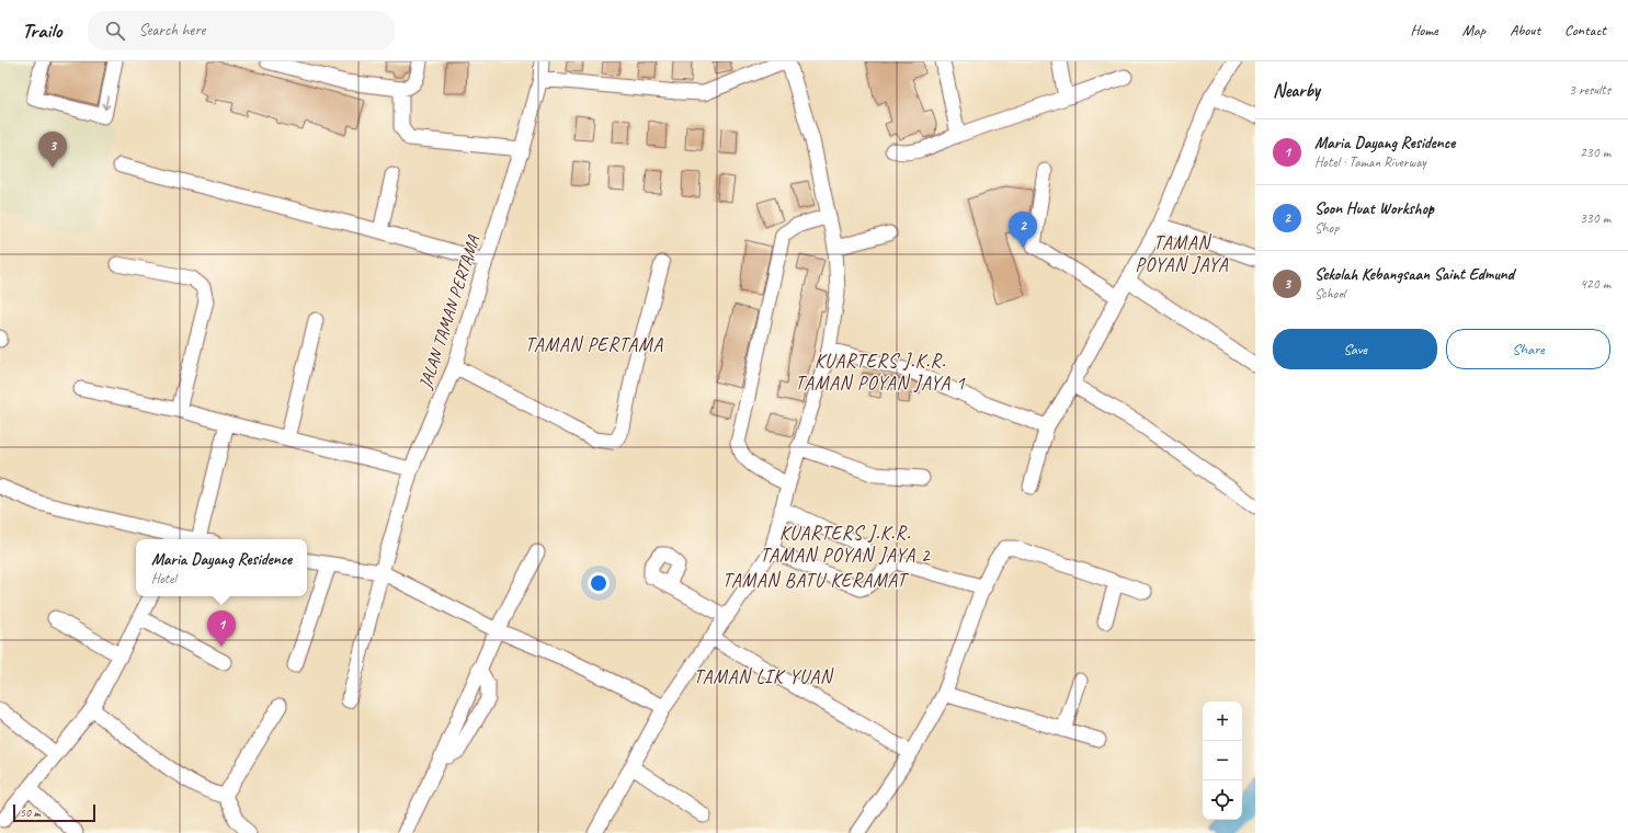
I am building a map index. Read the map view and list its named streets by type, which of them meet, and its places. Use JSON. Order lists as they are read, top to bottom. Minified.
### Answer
{"streets":{"street":["JALAN TAMAN PERTAMA"]},"districts":["TAMAN POYAN JAYA","TAMAN PERTAMA","KUARTERS J.K.R. TAMAN POYAN JAYA 1","KUARTERS J.K.R. TAMAN POYAN JAYA 2","TAMAN BATU KERAMAT","TAMAN LIK YUAN"],"scale_bar":"50 m","page":{"header":"Trailo","search":"Search here","nav":["Home","Map","About","Contact"],"heading":["Nearby","3 results"],"list":[{"mark":"1","name":"Maria Dayang Residence","note":"Hotel · Taman Riverway","value":"230 m"},{"mark":"2","name":"Soon Huat Workshop","note":"Shop","value":"330 m"},{"mark":"3","name":"Sekolah Kebangsaan Saint Edmund","note":"School","value":"420 m"}],"pins":["3","2","1"],"buttons":["Save","Share"],"popup":["Maria Dayang Residence","Hotel"],"map_buttons":["+","−"],"scale":"50 m"}}
